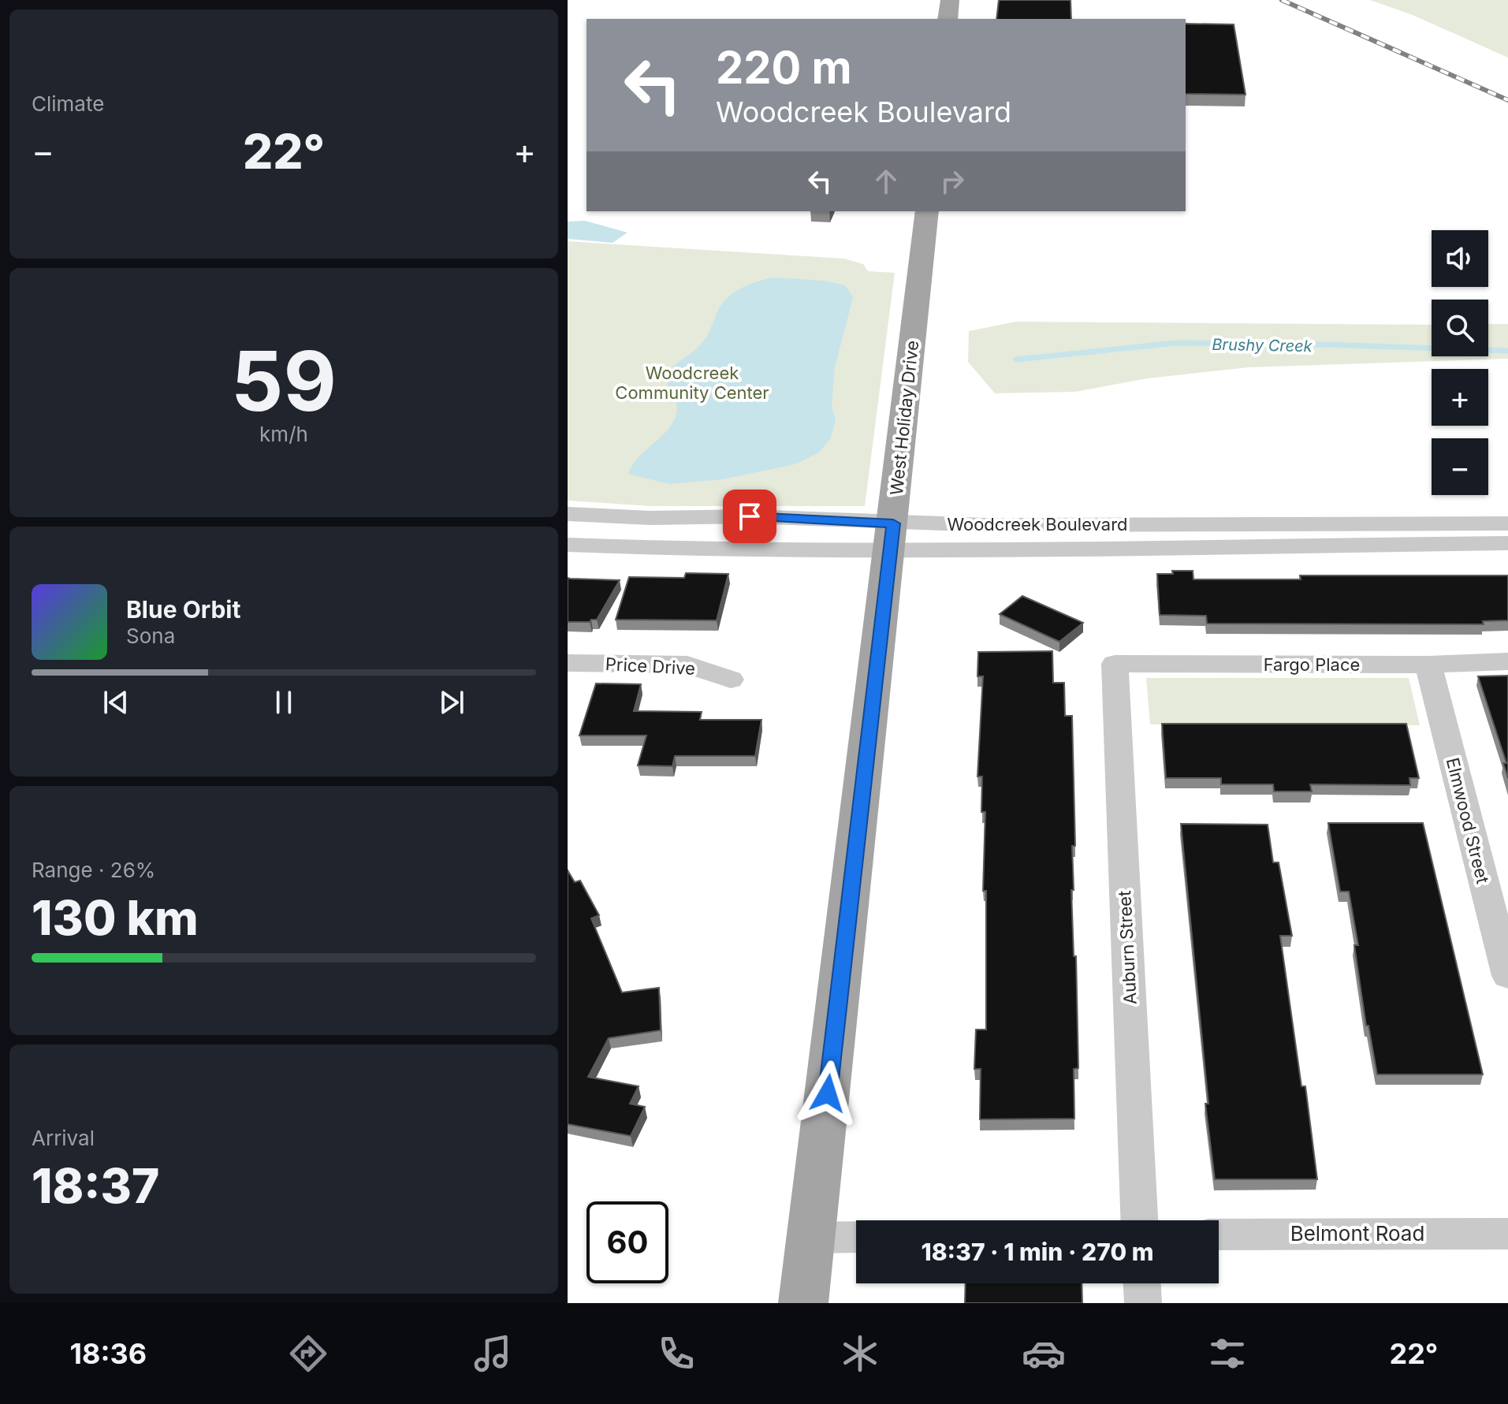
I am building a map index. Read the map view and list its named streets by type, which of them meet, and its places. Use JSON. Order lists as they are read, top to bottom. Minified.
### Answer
{"streets":{"main road":["West Holiday Drive"],"street":["Woodcreek Boulevard","Fargo Place","Price Drive","Elmwood Street","Auburn Street","Belmont Road"]},"crossings":[["West Holiday Drive","Woodcreek Boulevard"],["Fargo Place","Elmwood Street"],["Fargo Place","Auburn Street"]],"water":["Brushy Creek"],"parks":["Woodcreek Community Center"],"page":{"tile":["Climate",["59","km/h"],["Range · 26%","130 km"],["Arrival","18:37"]],"turn":["220 m","Woodcreek Boulevard"],"heat":["−","22°","+"],"map_buttons":["+","−"],"song":["Blue Orbit","Sona"],"limit":"60","trip":"18:37 · 1 min · 270 m","tabs":["18:36","22°"]}}
